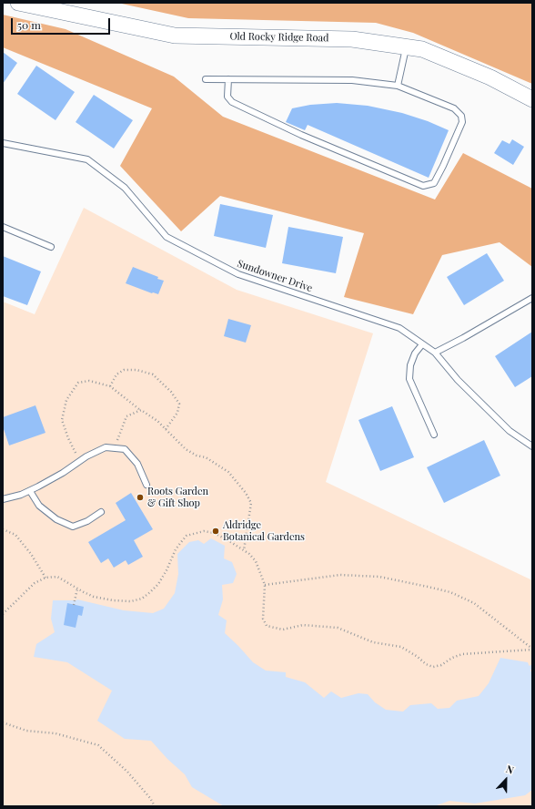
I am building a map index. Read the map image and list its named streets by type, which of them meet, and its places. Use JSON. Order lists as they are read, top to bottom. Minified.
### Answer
{"streets":{"street":["Old Rocky Ridge Road"],"lane":["Sundowner Drive"]},"places":["Roots Garden & Gift Shop","Aldridge Botanical Gardens"],"scale_bar":"50 m","north":"top"}
